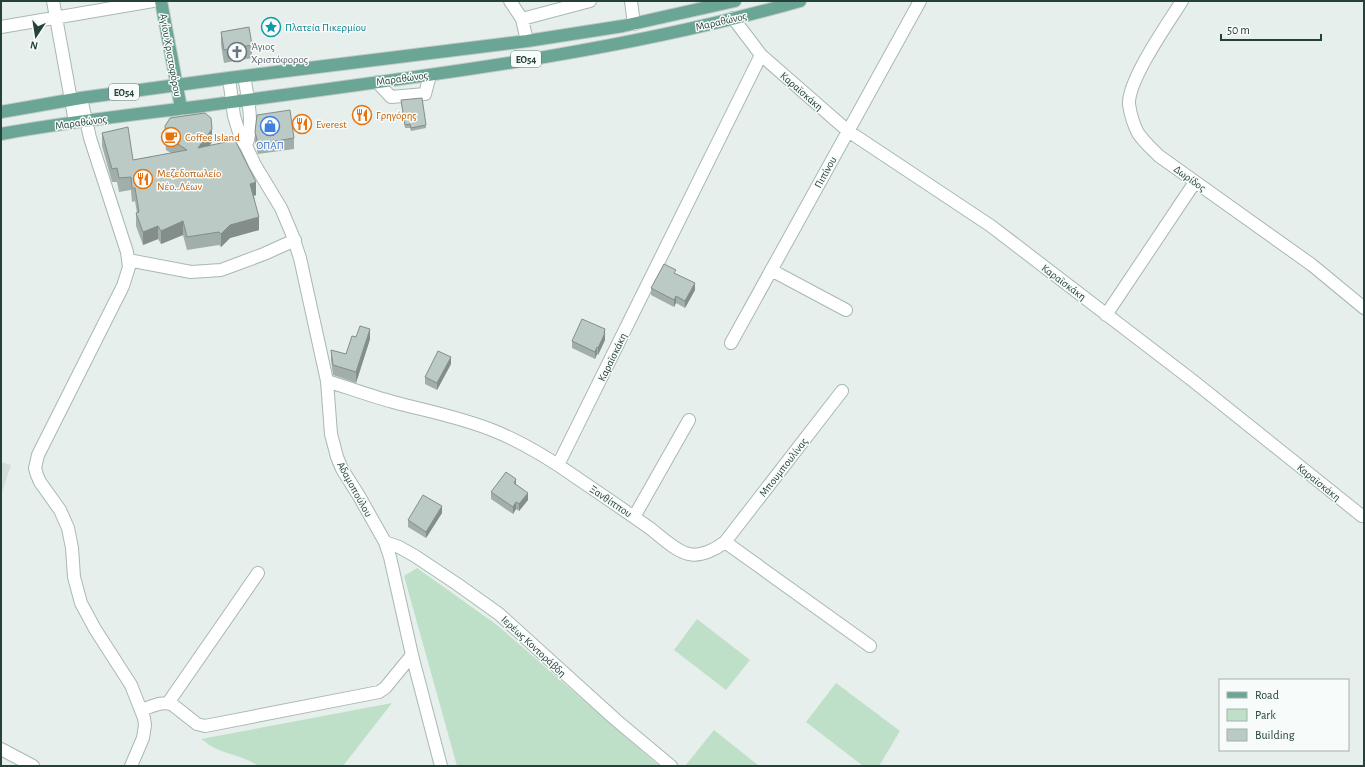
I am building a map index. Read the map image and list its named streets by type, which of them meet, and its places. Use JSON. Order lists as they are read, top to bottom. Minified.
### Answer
{"streets":{"main road":["Μαραθώνος","Αγίου Χριστοφόρου","ΕΟ54"],"street":["Καραϊσκάκη","Πιπίνου","Δωρίδος","Μπουμπουλίνας","Αδαμοπούλου","Ξανθίππου","Ιερέως Κοντοράβδη"]},"crossings":[["Μαραθώνος","Αγίου Χριστοφόρου"],["Μαραθώνος","Καραϊσκάκη"],["Μαραθώνος","Αδαμοπούλου"],["Καραϊσκάκη","Πιπίνου"],["Καραϊσκάκη","Ξανθίππου"],["Μπουμπουλίνας","Ξανθίππου"],["Αδαμοπούλου","Ξανθίππου"],["Αδαμοπούλου","Ιερέως Κοντοράβδη"]],"places":{"place":["Πλατεία Πικερμίου"],"church":["Άγιος Χριστόφορος"],"restaurant":["Γρηγόρης","Everest","Μεζεδοπωλείο Νέο..Λέων"],"shop":["ΟΠΑΠ"],"cafe":["Coffee Island"]},"legend":["Road","Park","Building"],"scale_bar":"50 m","north":"bottom"}
